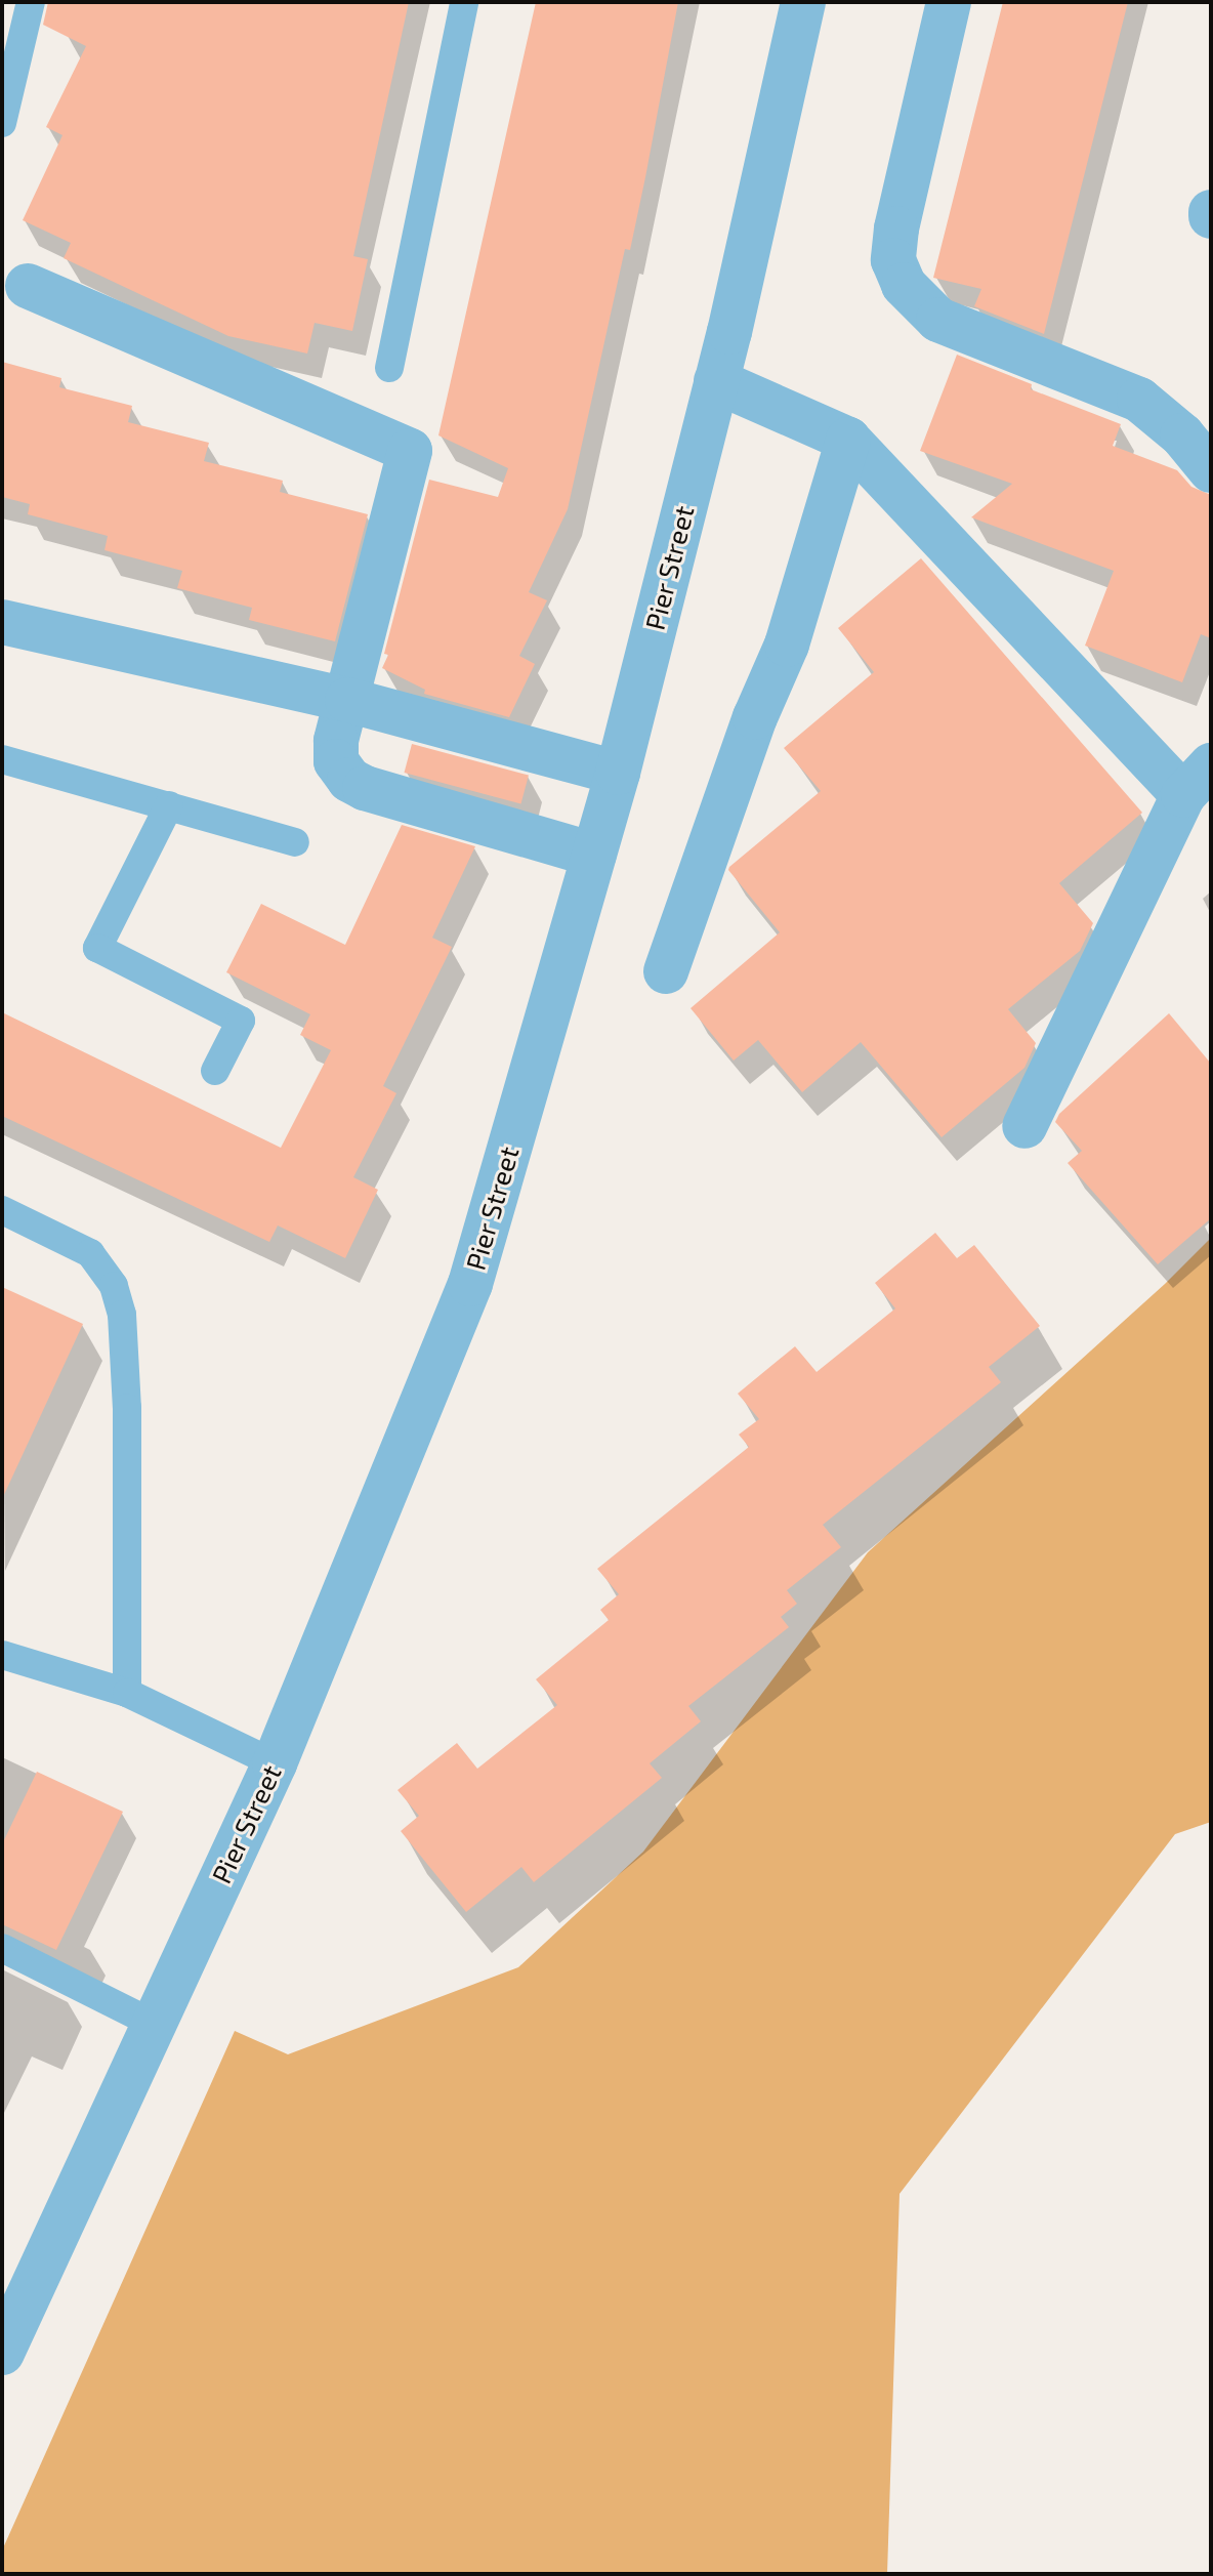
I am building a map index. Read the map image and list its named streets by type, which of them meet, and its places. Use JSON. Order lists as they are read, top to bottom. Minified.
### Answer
{"streets":{"street":["Pier Street"]}}
